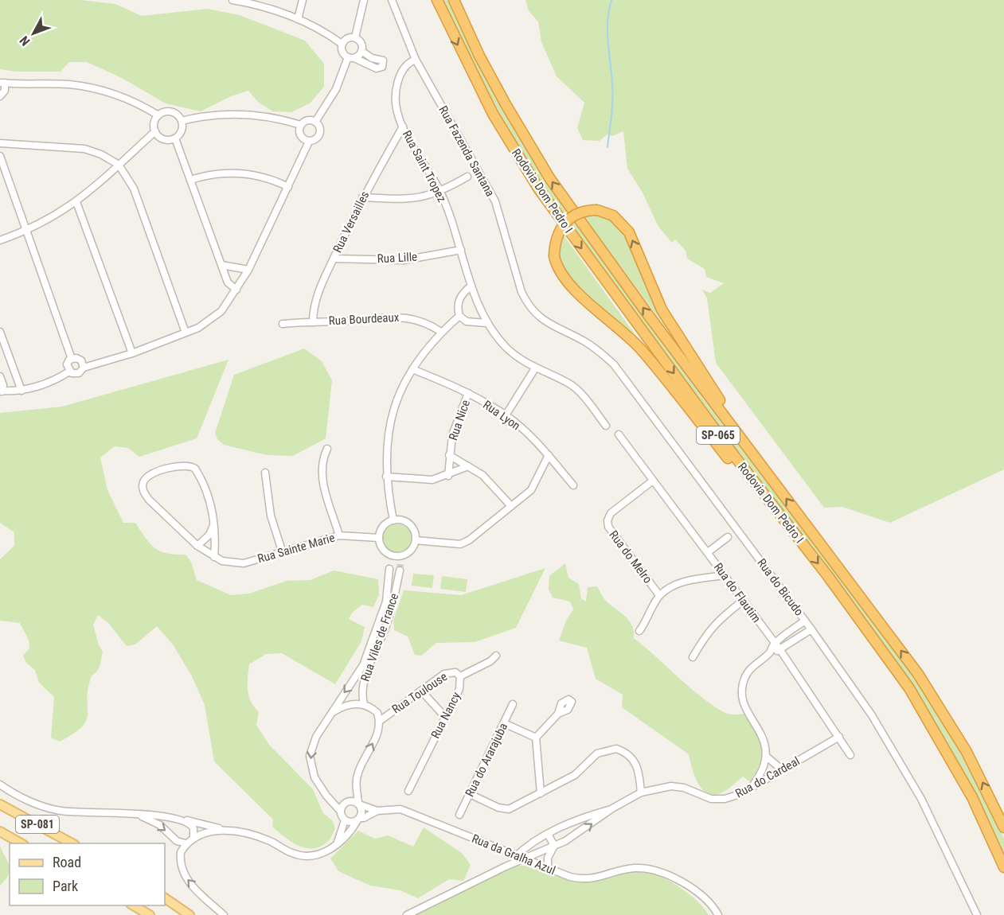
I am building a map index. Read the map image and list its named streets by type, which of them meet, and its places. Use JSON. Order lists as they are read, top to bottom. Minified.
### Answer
{"streets":{"highway":["Rodovia Dom Pedro I","SP-065"],"main road":["SP-081"],"street":["Rua Fazenda Santana","Rua Saint Tropez","Rua Versailles","Rua Lille","Rua Bourdeaux","Rua Lyon","Rua Nice","Rua Sainte Marie","Rua do Melro","Rua do Bicudo","Rua do Flautim","Rua Viles de France","Rua Toulouse","Rua Nancy","Rua do Ararajuba","Rua do Cardeal","Rua da Gralha Azul"]},"crossings":[["Rua Fazenda Santana","Rua Saint Tropez"],["Rua Fazenda Santana","Rua do Bicudo"],["Rua Saint Tropez","Rua Versailles"],["Rua Saint Tropez","Rua Lille"],["Rua Versailles","Rua Lille"],["Rua Versailles","Rua Bourdeaux"],["Rua Lyon","Rua Nice"],["Rua Sainte Marie","Rua Viles de France"],["Rua do Melro","Rua do Flautim"],["Rua do Flautim","Rua do Cardeal"],["Rua Viles de France","Rua da Gralha Azul"],["Rua Toulouse","Rua Nancy"]],"legend":["Road","Park"],"north":"bottom left"}
